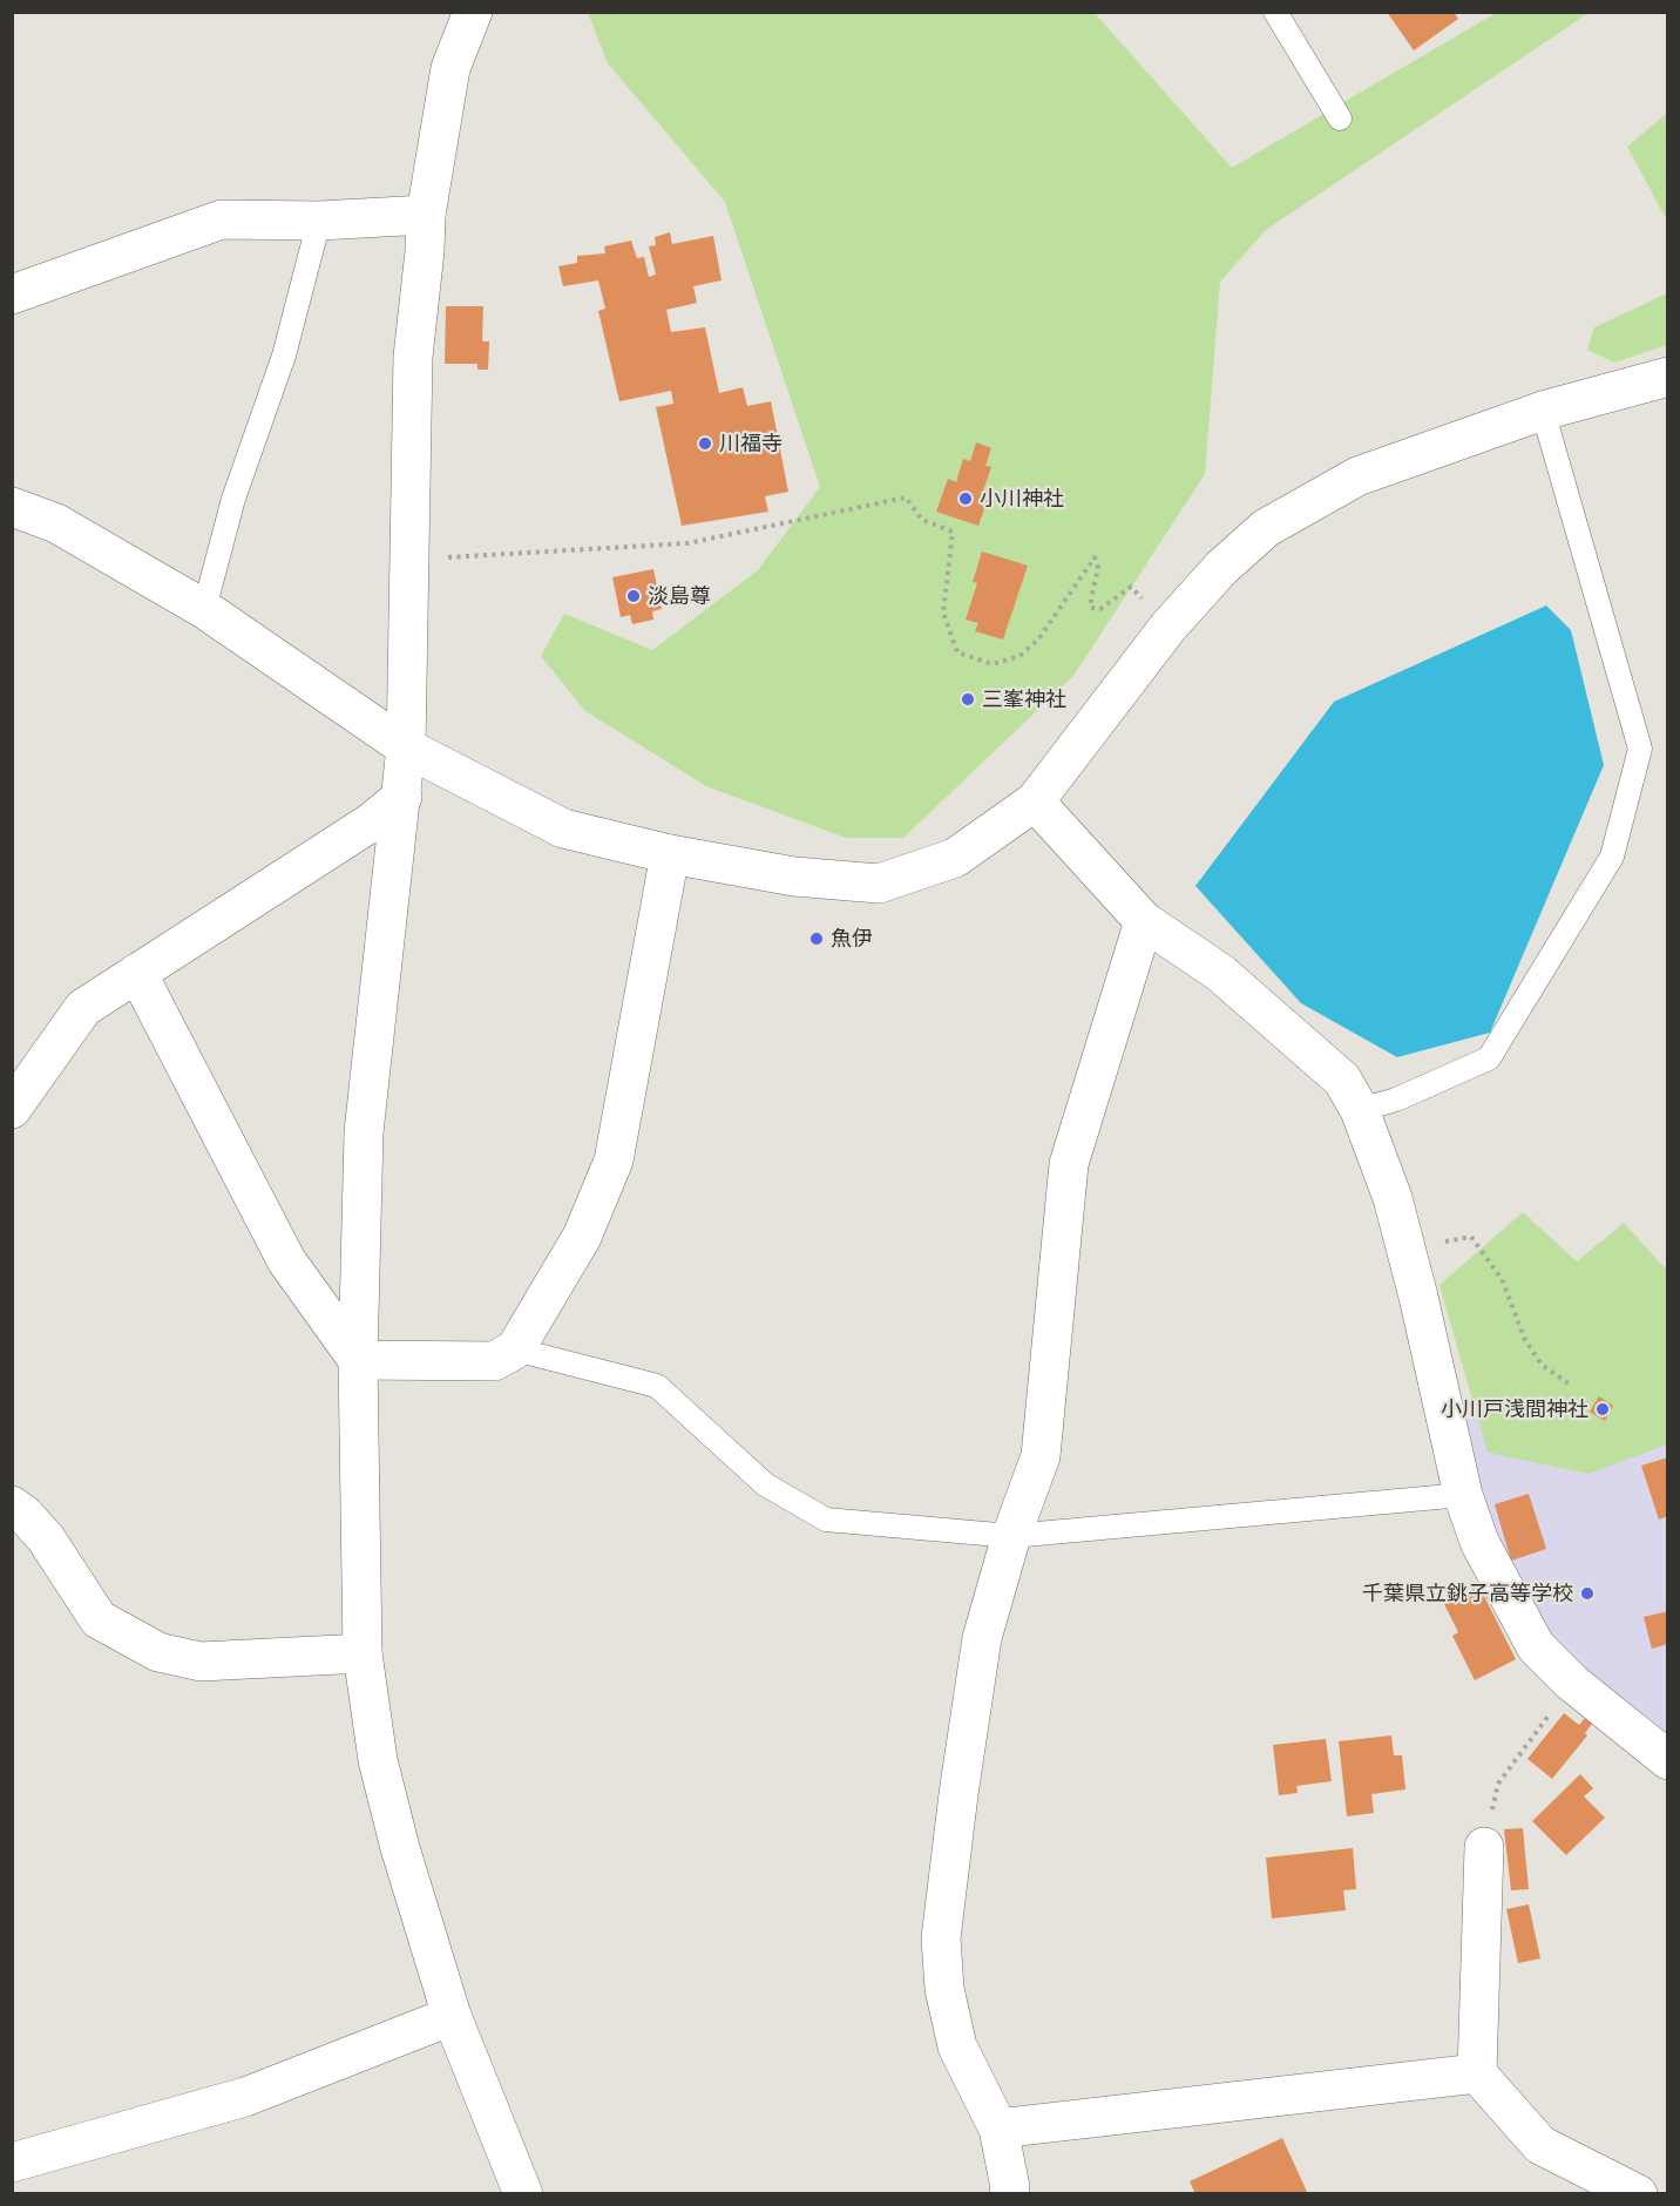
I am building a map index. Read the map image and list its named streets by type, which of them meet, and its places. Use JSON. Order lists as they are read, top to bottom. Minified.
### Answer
{"places":["川福寺","小川神社","淡島尊","三峯神社","魚伊","小川戸浅間神社","千葉県立銚子高等学校"]}
